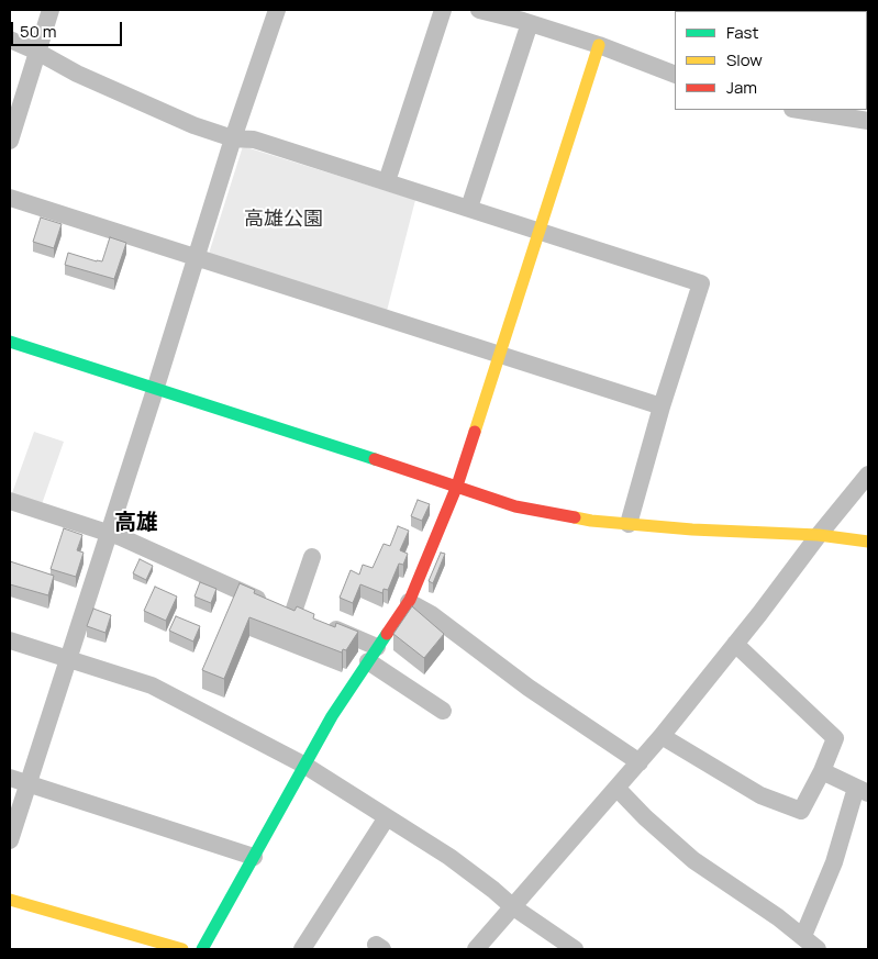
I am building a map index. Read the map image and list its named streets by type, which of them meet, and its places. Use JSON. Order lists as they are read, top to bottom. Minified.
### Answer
{"districts":["高雄"],"parks":["高雄公園"],"legend":["Fast","Slow","Jam"],"scale_bar":"50 m"}
